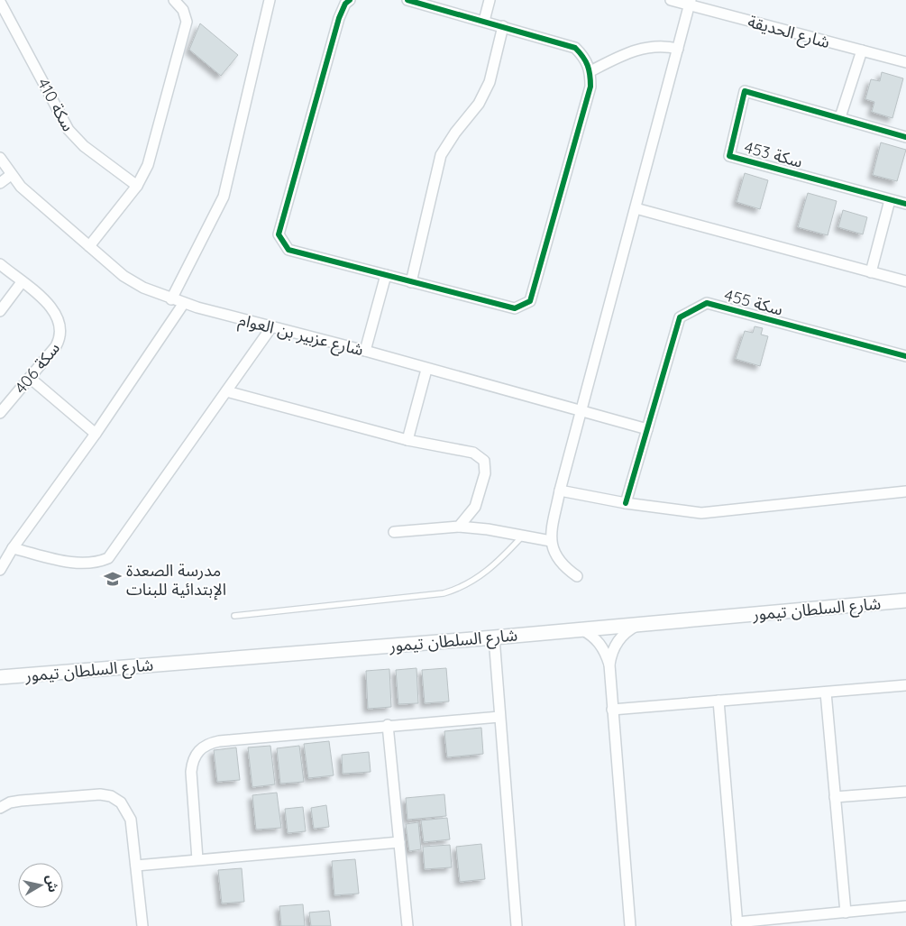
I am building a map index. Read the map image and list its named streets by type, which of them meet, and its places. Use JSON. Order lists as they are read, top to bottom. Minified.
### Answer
{"streets":{"main road":["شارع السلطان تيمور"],"street":["شارع الحديقة","سكة 410","سكة 453","سكة 455","شارع عزبير بن العوام","سكة 406"]},"crossings":[["سكة 455","شارع عزبير بن العوام"]],"places":{"school or university":["مدرسة الصعدة الإبتدائية للبنات"]},"north":"right"}
